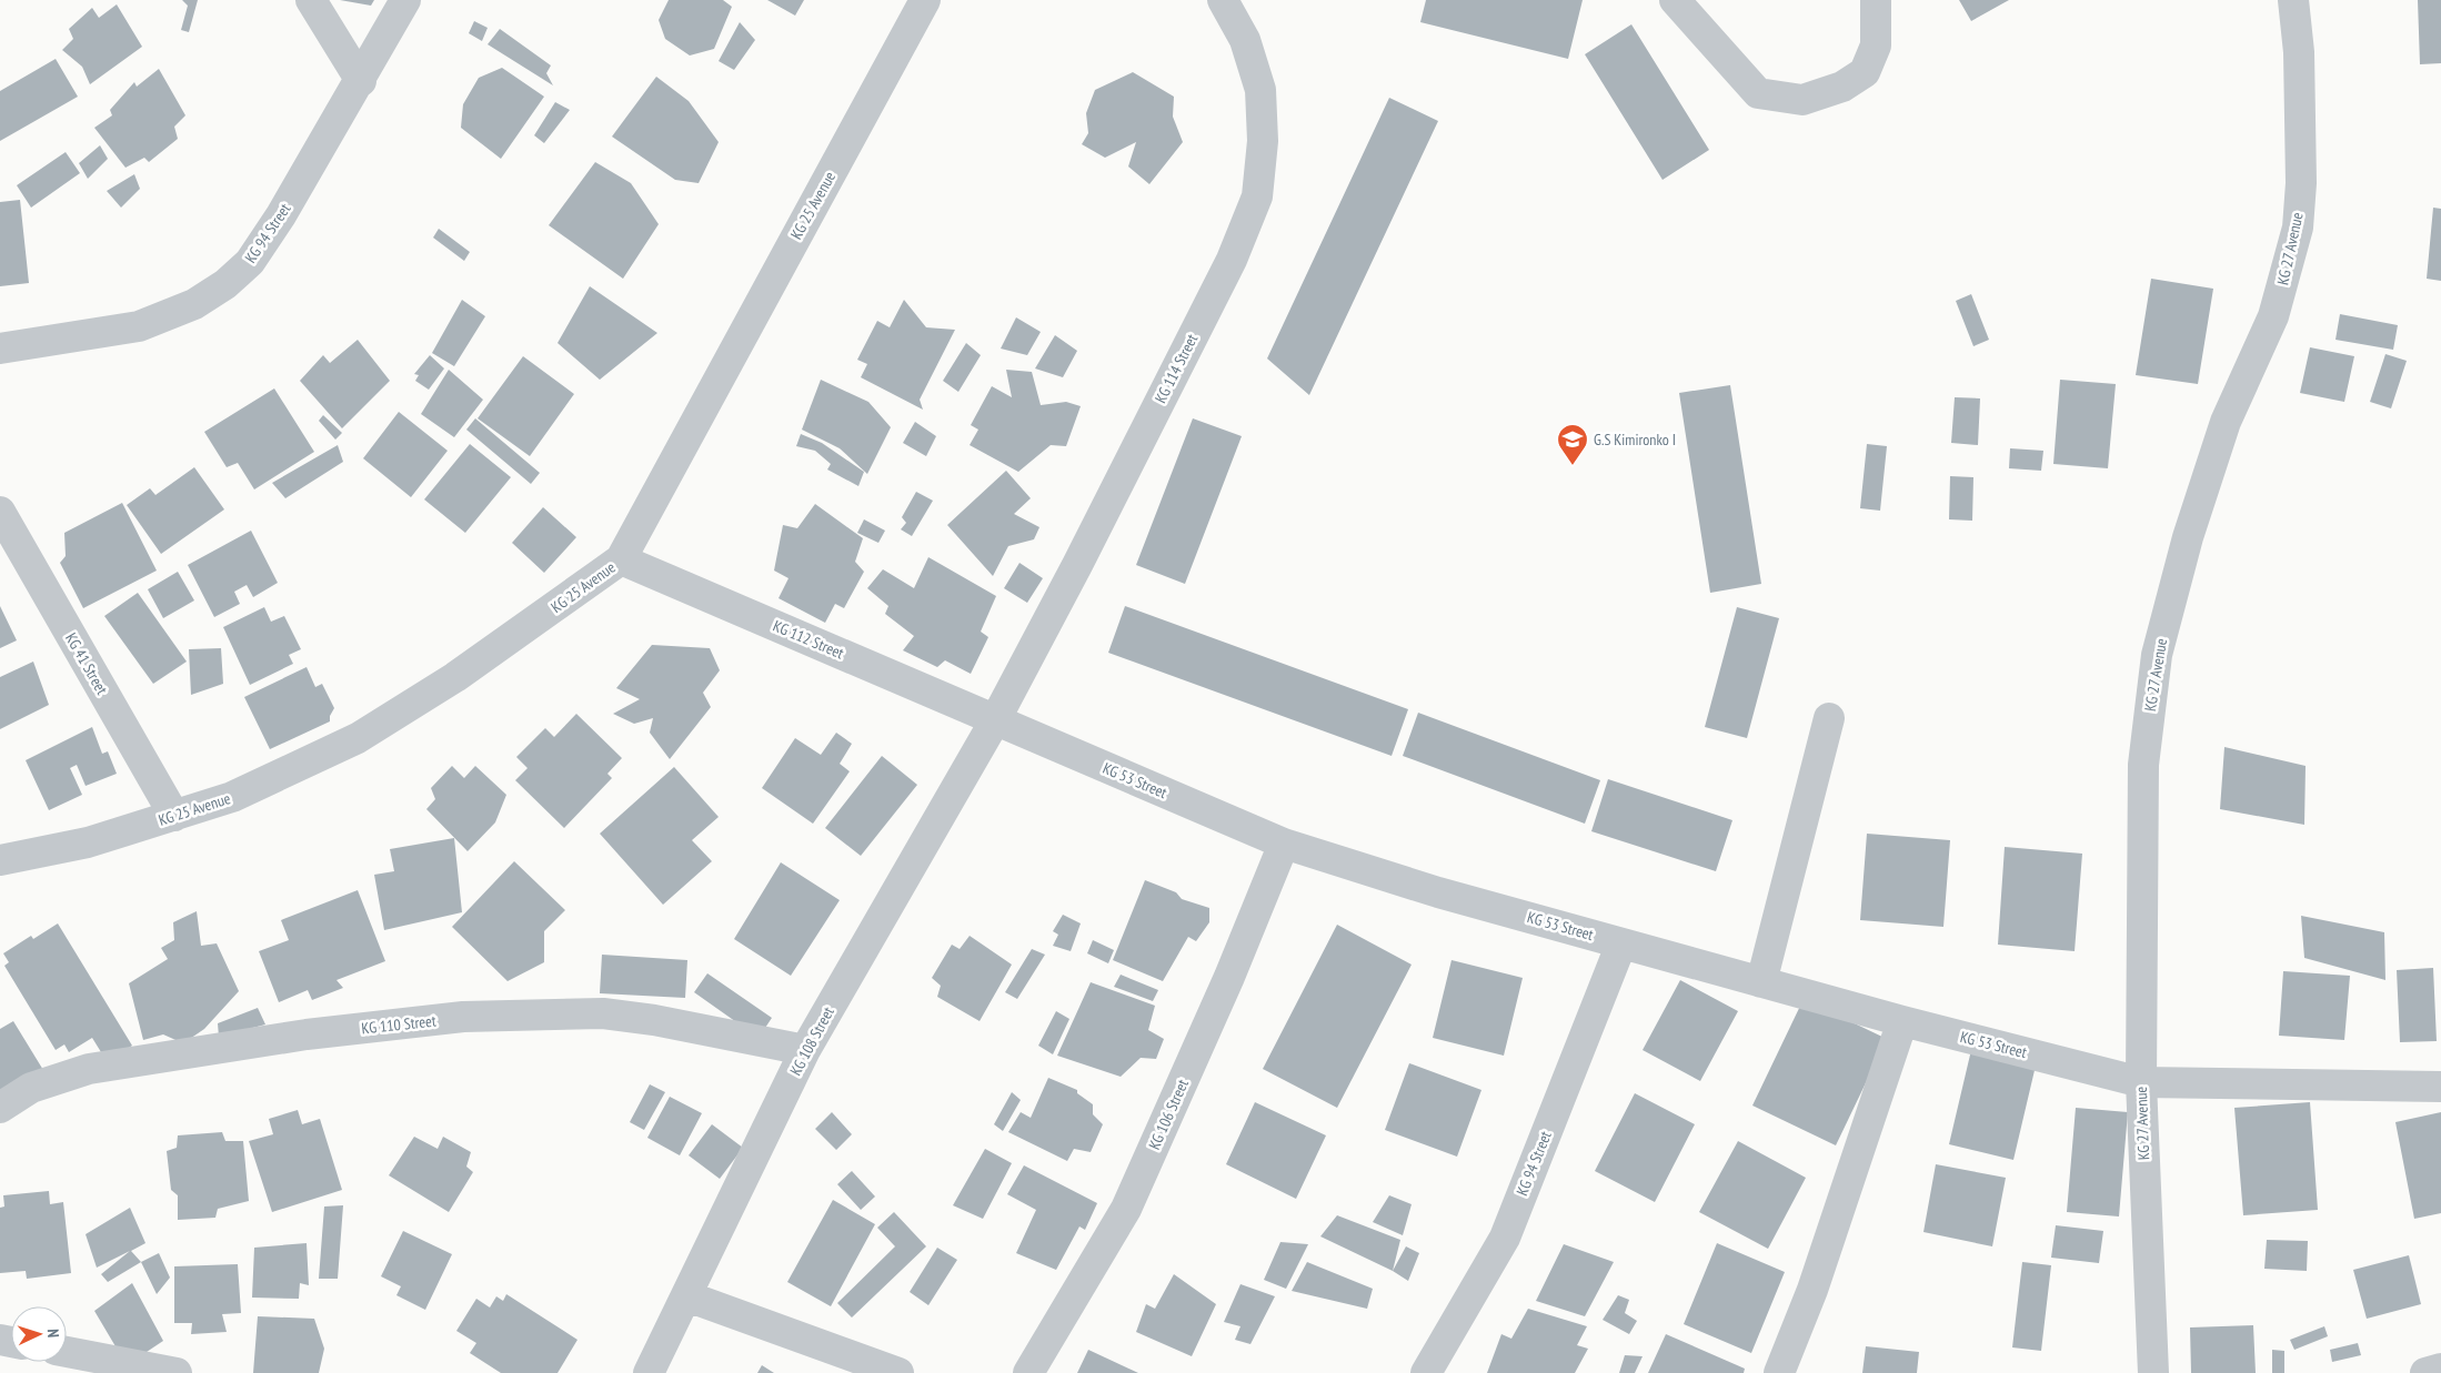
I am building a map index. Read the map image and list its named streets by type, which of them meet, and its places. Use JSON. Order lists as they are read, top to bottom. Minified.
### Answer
{"streets":{"street":["KG 25 Avenue","KG 94 Street","KG 27 Avenue","KG 114 Street","KG 112 Street","KG 41 Street","KG 53 Street","KG 110 Street","KG 108 Street","KG 106 Street"]},"crossings":[["KG 25 Avenue","KG 112 Street"],["KG 25 Avenue","KG 41 Street"],["KG 94 Street","KG 53 Street"],["KG 27 Avenue","KG 53 Street"],["KG 114 Street","KG 112 Street"],["KG 114 Street","KG 53 Street"],["KG 114 Street","KG 108 Street"],["KG 112 Street","KG 53 Street"],["KG 112 Street","KG 108 Street"],["KG 53 Street","KG 108 Street"],["KG 53 Street","KG 106 Street"],["KG 110 Street","KG 108 Street"]],"places":{"school or university":["G.S Kimironko I"]},"north":"right"}
